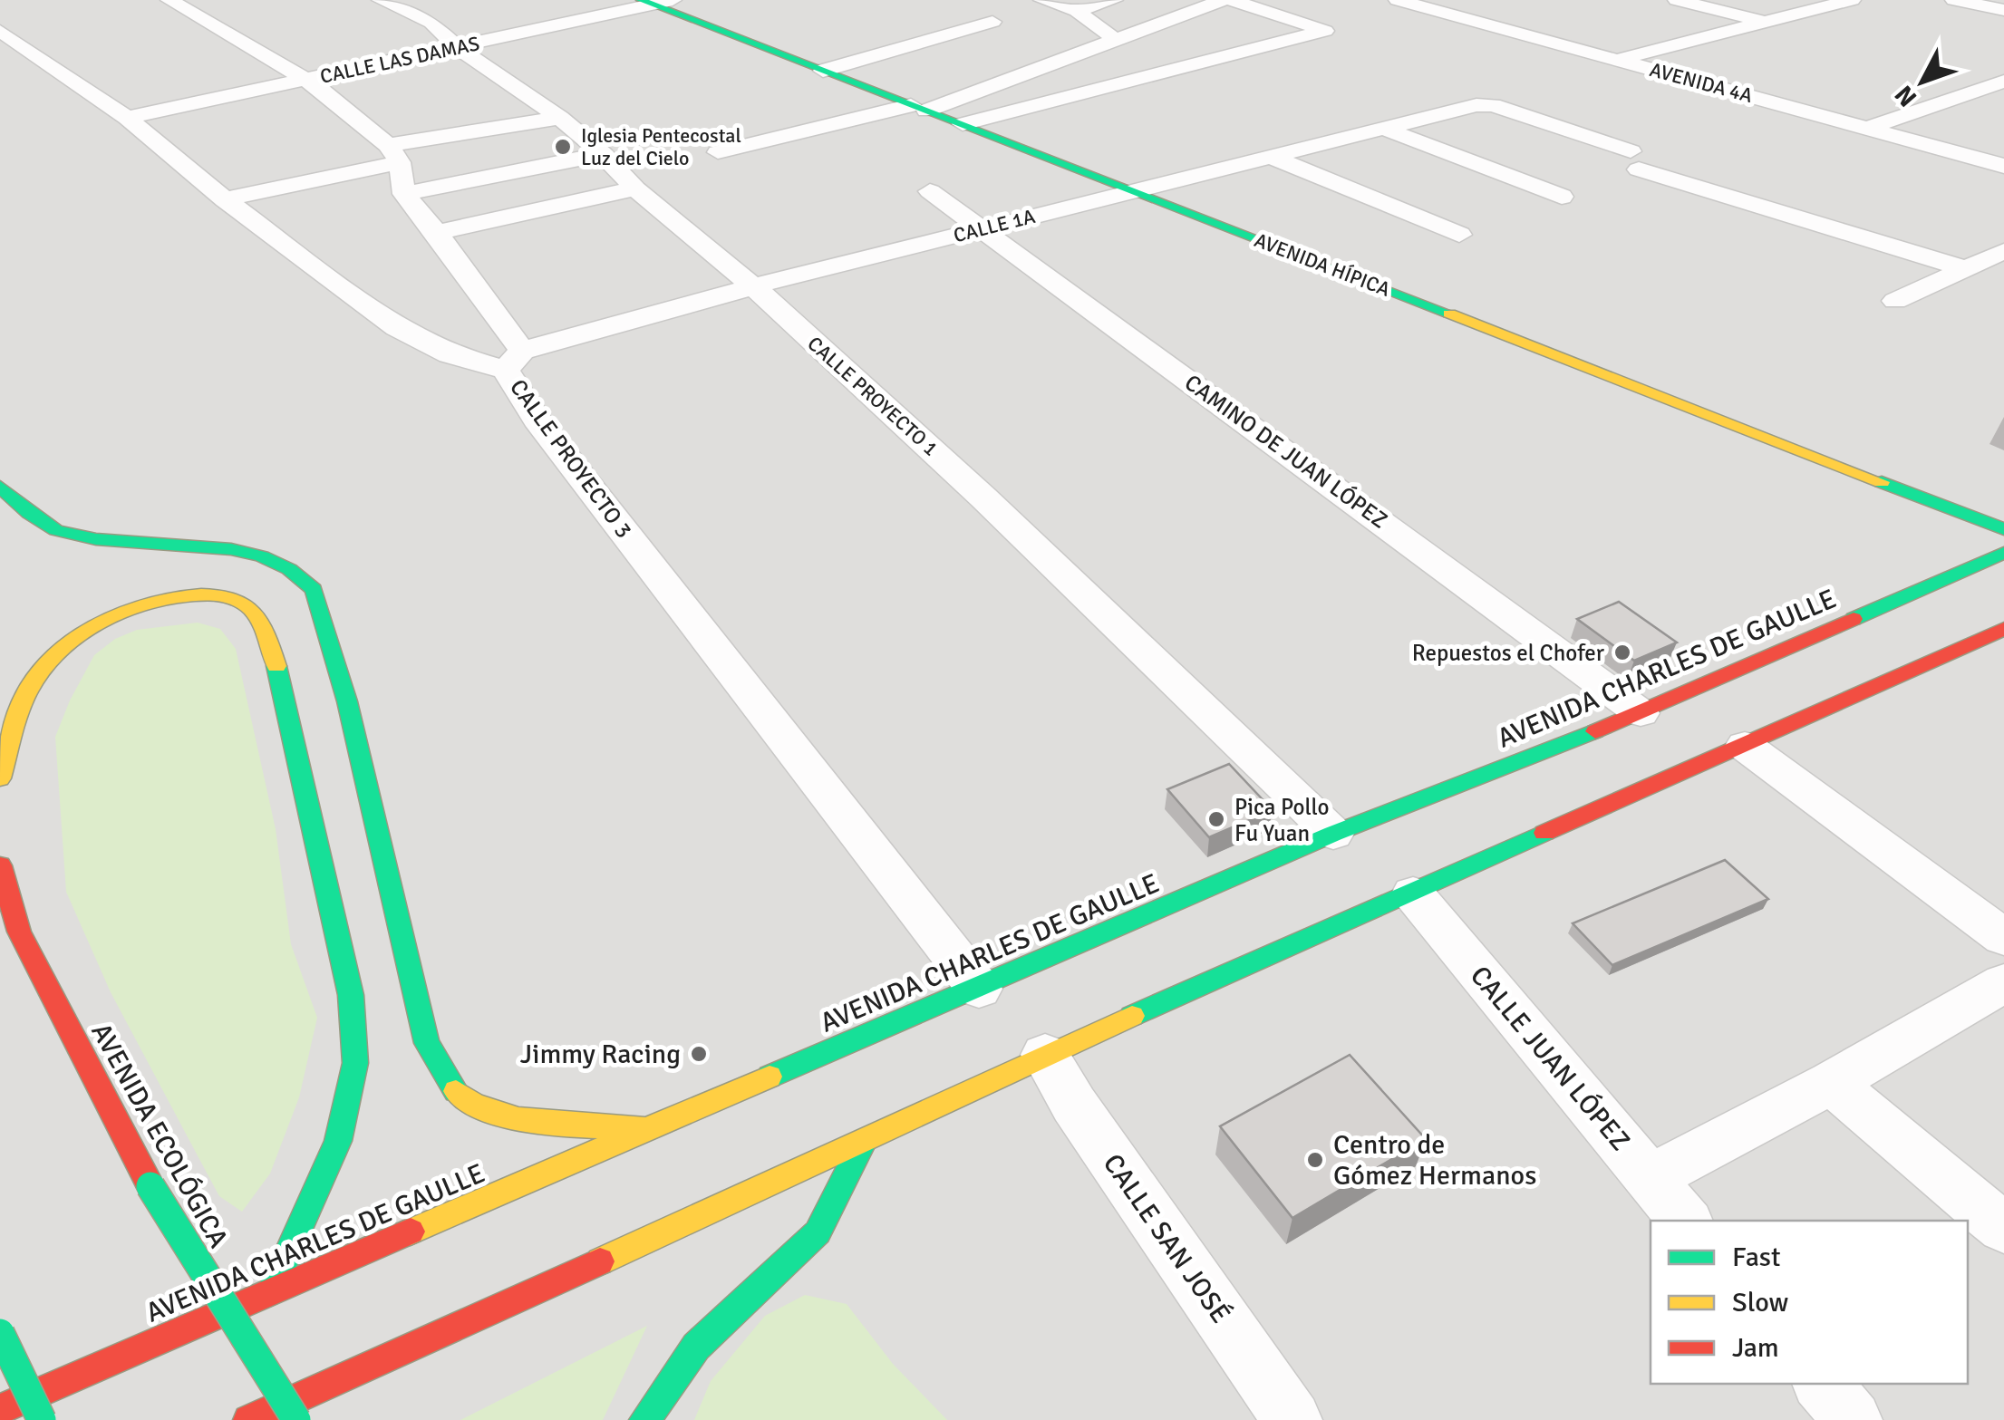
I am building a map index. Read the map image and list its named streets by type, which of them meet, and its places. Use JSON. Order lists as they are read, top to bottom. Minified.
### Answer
{"streets":{"main road":["AVENIDA HÍPICA","AVENIDA CHARLES DE GAULLE","AVENIDA ECOLÓGICA"],"street":["CALLE LAS DAMAS","AVENIDA 4A","CALLE 1A","CALLE PROYECTO 1","CAMINO DE JUAN LÓPEZ","CALLE PROYECTO 3","CALLE JUAN LÓPEZ","CALLE SAN JOSÉ"]},"crossings":[["CALLE LAS DAMAS","AVENIDA HÍPICA"],["CALLE LAS DAMAS","CALLE PROYECTO 1"],["CALLE LAS DAMAS","CALLE PROYECTO 3"],["CALLE 1A","AVENIDA HÍPICA"],["CALLE 1A","CALLE PROYECTO 1"],["CALLE 1A","CAMINO DE JUAN LÓPEZ"],["CALLE 1A","CALLE PROYECTO 3"],["CALLE PROYECTO 1","AVENIDA CHARLES DE GAULLE"],["CAMINO DE JUAN LÓPEZ","AVENIDA CHARLES DE GAULLE"],["CALLE PROYECTO 3","AVENIDA CHARLES DE GAULLE"]],"places":["Iglesia Pentecostal Luz del Cielo","Repuestos el Chofer","Pica Pollo Fu Yuan","Jimmy Racing","Centro de Gómez Hermanos"],"legend":["Fast","Slow","Jam"],"north":"bottom left"}
